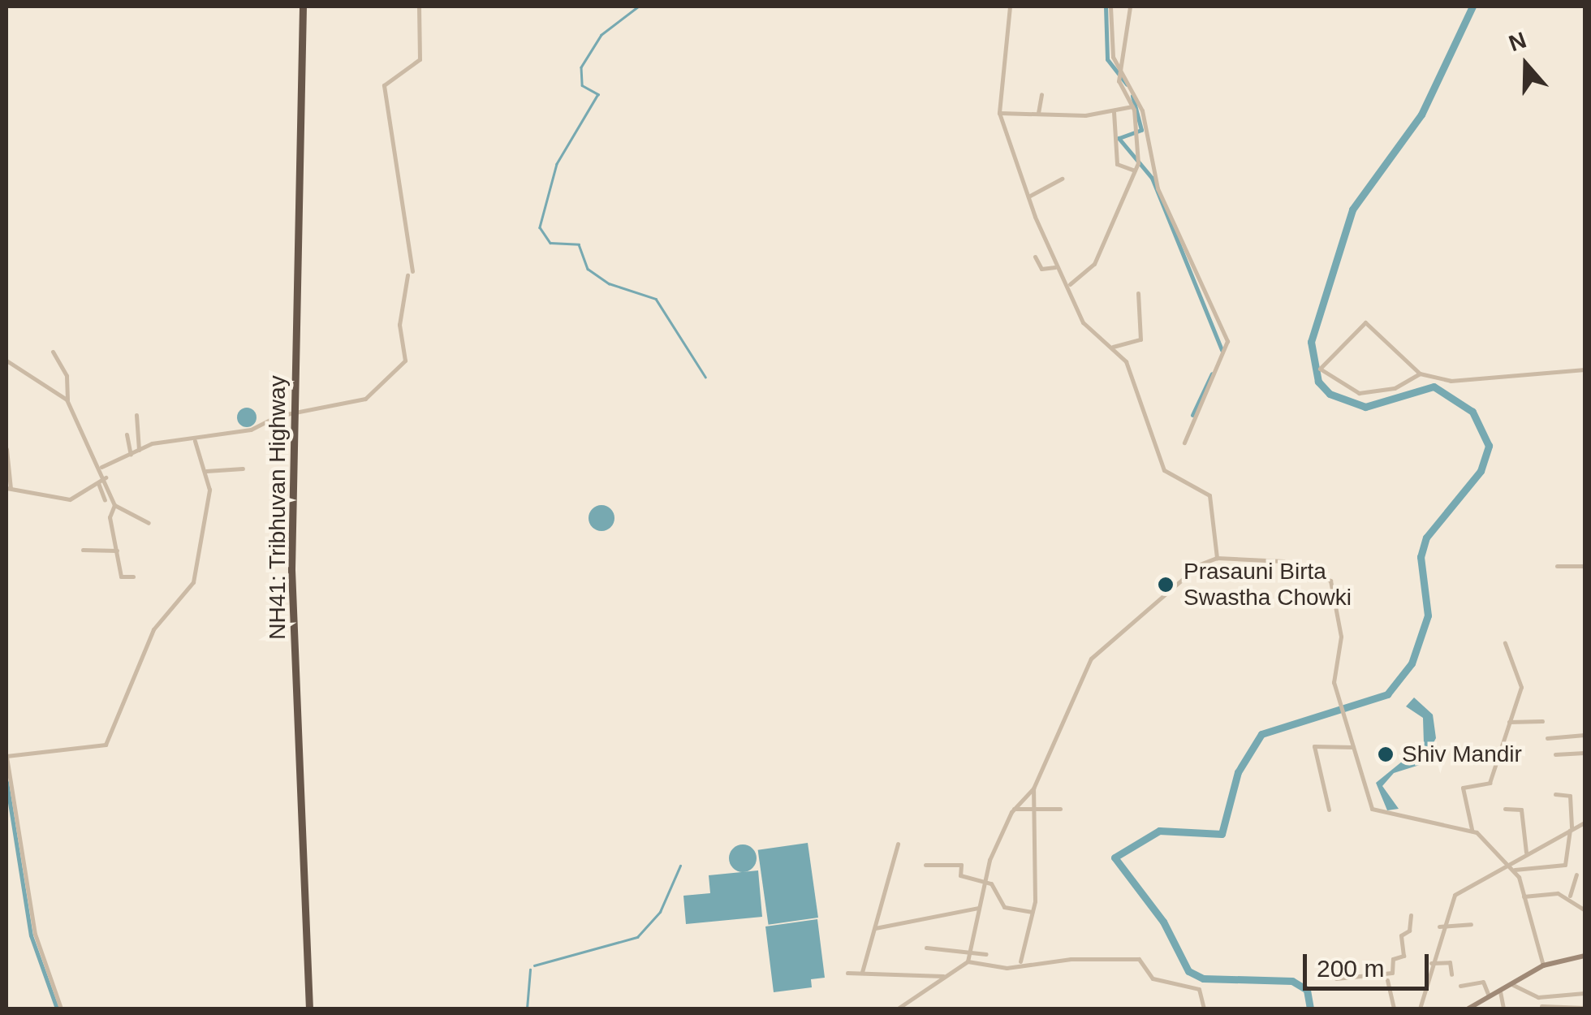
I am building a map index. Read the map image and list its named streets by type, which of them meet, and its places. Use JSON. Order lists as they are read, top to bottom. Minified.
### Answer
{"streets":{"highway":["NH41: Tribhuvan Highway"]},"places":["Prasauni Birta Swastha Chowki","Shiv Mandir"],"scale_bar":"200 m","north":"top"}
